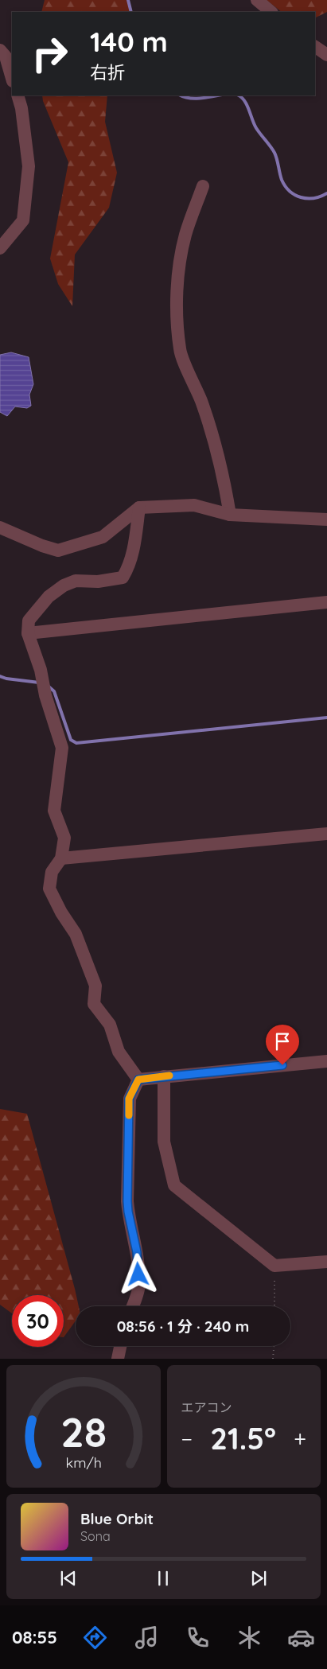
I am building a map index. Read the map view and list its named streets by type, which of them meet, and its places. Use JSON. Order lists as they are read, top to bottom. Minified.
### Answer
{"page":{"turn":["140 m","右折"],"limit":"30","trip":"08:56 · 1 分 · 240 m","tile":"エアコン","heat":["−","21.5°","+"],"song":["Blue Orbit","Sona"],"tabs":"08:55","gauge":["28","km/h"]}}
